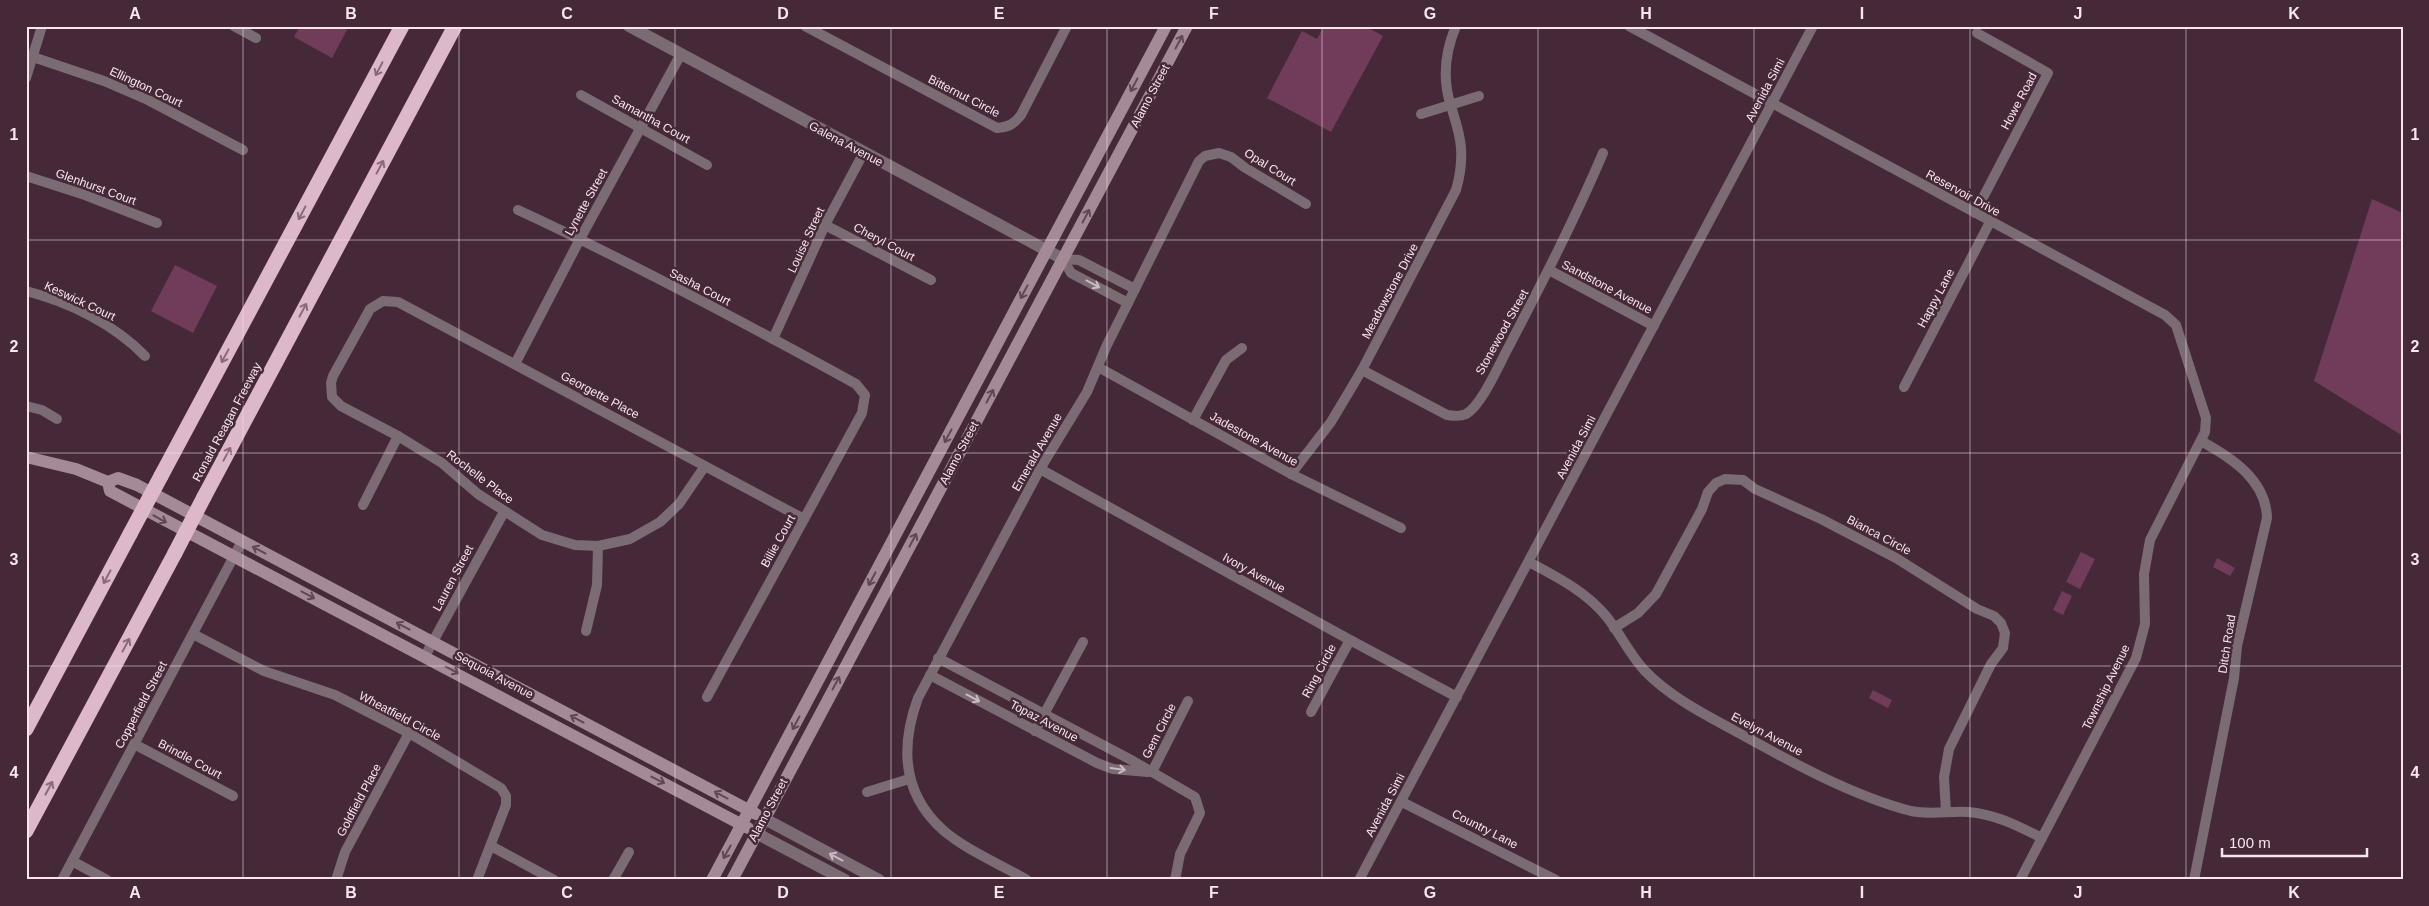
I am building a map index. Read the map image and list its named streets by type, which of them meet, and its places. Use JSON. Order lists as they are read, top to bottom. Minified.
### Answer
{"streets":{"highway":["Ronald Reagan Freeway"],"main road":["Alamo Street","Sequoia Avenue"],"street":["Ellington Court","Avenida Simi","Bitternut Circle","Howe Road","Samantha Court","Galena Avenue","Opal Court","Glenhurst Court","Reservoir Drive","Lynette Street","Louise Street","Cheryl Court","Sasha Court","Sandstone Avenue","Meadowstone Drive","Happy Lane","Keswick Court","Stonewood Street","Georgette Place","Jadestone Avenue","Emerald Avenue","Rochelle Place","Bianca Circle","Billie Court","Ivory Avenue","Lauren Street","Ditch Road","Ring Circle","Township Avenue","Copperfield Street","Wheatfield Circle","Topaz Avenue","Gem Circle","Evelyn Avenue","Brindle Court","Goldfield Place","Country Lane"]},"crossings":[["Avenida Simi","Reservoir Drive"],["Avenida Simi","Sandstone Avenue"],["Avenida Simi","Ivory Avenue"],["Avenida Simi","Evelyn Avenue"],["Avenida Simi","Country Lane"],["Alamo Street","Galena Avenue"],["Alamo Street","Sequoia Avenue"],["Howe Road","Reservoir Drive"],["Samantha Court","Lynette Street"],["Galena Avenue","Lynette Street"],["Galena Avenue","Louise Street"],["Galena Avenue","Emerald Avenue"],["Opal Court","Emerald Avenue"],["Reservoir Drive","Happy Lane"],["Reservoir Drive","Ditch Road"],["Reservoir Drive","Township Avenue"],["Lynette Street","Sasha Court"],["Lynette Street","Georgette Place"],["Louise Street","Cheryl Court"],["Louise Street","Sasha Court"],["Sasha Court","Billie Court"],["Sandstone Avenue","Stonewood Street"],["Meadowstone Drive","Stonewood Street"],["Meadowstone Drive","Jadestone Avenue"],["Georgette Place","Rochelle Place"],["Georgette Place","Billie Court"],["Jadestone Avenue","Emerald Avenue"],["Emerald Avenue","Ivory Avenue"],["Emerald Avenue","Topaz Avenue"],["Rochelle Place","Lauren Street"],["Bianca Circle","Evelyn Avenue"],["Ivory Avenue","Ring Circle"],["Lauren Street","Sequoia Avenue"],["Ditch Road","Township Avenue"],["Sequoia Avenue","Copperfield Street"],["Township Avenue","Evelyn Avenue"],["Copperfield Street","Wheatfield Circle"],["Copperfield Street","Brindle Court"],["Wheatfield Circle","Goldfield Place"],["Topaz Avenue","Gem Circle"]],"scale_bar":"100 m","grid":{"columns":["A","B","C","D","E","F","G","H","I","J","K"],"rows":["1","2","3","4"]}}
